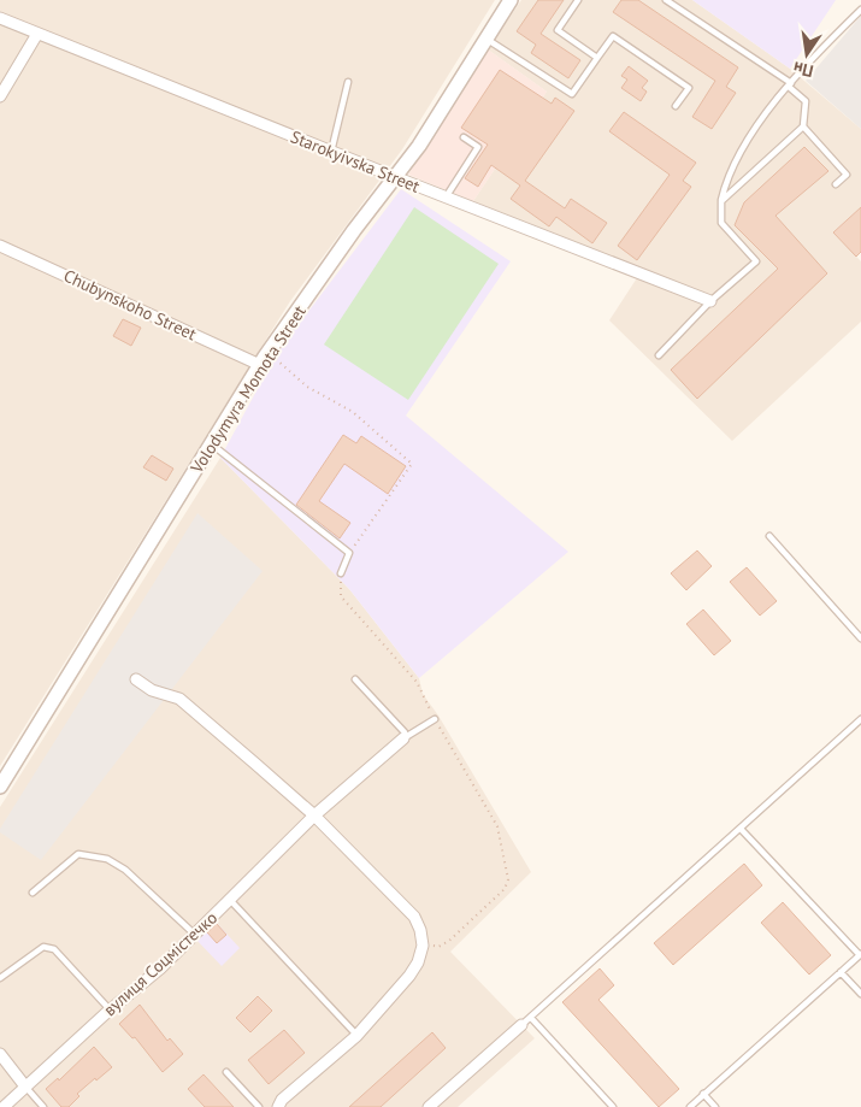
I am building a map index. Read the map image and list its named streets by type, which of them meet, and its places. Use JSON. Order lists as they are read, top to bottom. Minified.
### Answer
{"streets":{"street":["Starokyivska Street","Chubynskoho Street","Volodymyra Momota Street","вулиця Соцмістечко"]},"crossings":[["Starokyivska Street","Volodymyra Momota Street"],["Chubynskoho Street","Volodymyra Momota Street"]],"north":"bottom"}
